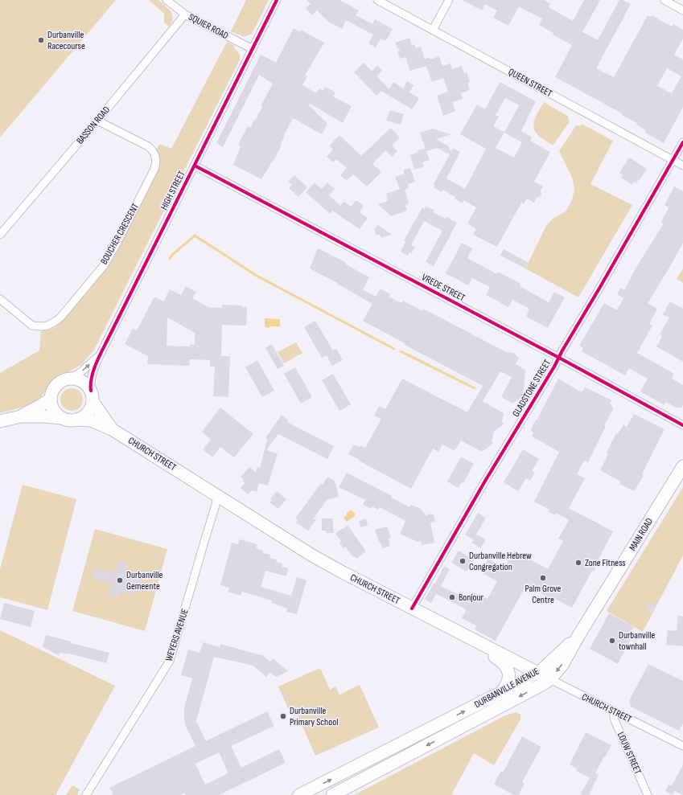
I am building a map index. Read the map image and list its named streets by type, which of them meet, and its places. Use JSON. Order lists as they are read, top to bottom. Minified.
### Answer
{"streets":{"main road":["CHURCH STREET","MAIN ROAD","DURBANVILLE AVENUE"],"street":["SQUIER ROAD","QUEEN STREET","BASSON ROAD","HIGH STREET","BOUCHER CRESCENT","VREDE STREET","GLADSTONE STREET","WEYERS AVENUE","LOUW STREET"]},"crossings":[["SQUIER ROAD","BASSON ROAD"],["SQUIER ROAD","HIGH STREET"],["QUEEN STREET","GLADSTONE STREET"],["BASSON ROAD","BOUCHER CRESCENT"],["HIGH STREET","VREDE STREET"],["HIGH STREET","CHURCH STREET"],["VREDE STREET","GLADSTONE STREET"],["GLADSTONE STREET","CHURCH STREET"],["CHURCH STREET","WEYERS AVENUE"],["CHURCH STREET","DURBANVILLE AVENUE"],["CHURCH STREET","LOUW STREET"],["MAIN ROAD","DURBANVILLE AVENUE"]],"places":["Durbanville Racecourse","Durbanville Hebrew Congregation","Zone Fitness","Palm Grove Centre","Durbanville Gemeente","Bonjour","Durbanville townhall","Durbanville Primary School"]}
